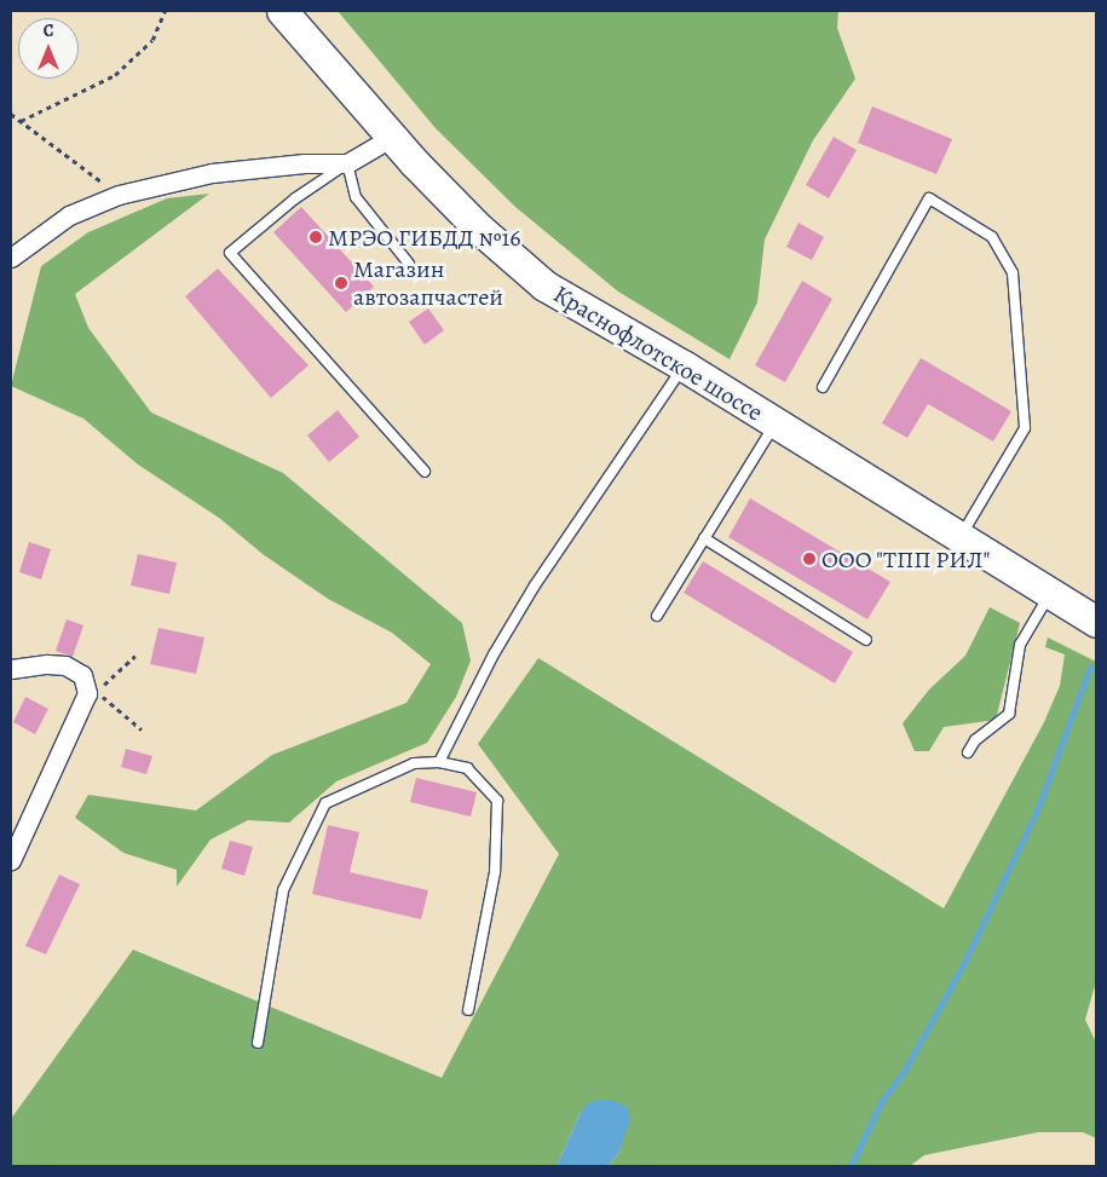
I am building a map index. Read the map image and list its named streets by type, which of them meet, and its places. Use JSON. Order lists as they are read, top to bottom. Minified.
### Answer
{"streets":{"main road":["Краснофлотское шоссе"]},"places":["МРЭО ГИБДД №16","Магазин автозапчастей","ООО \"ТПП РИЛ\""],"north":"top"}
